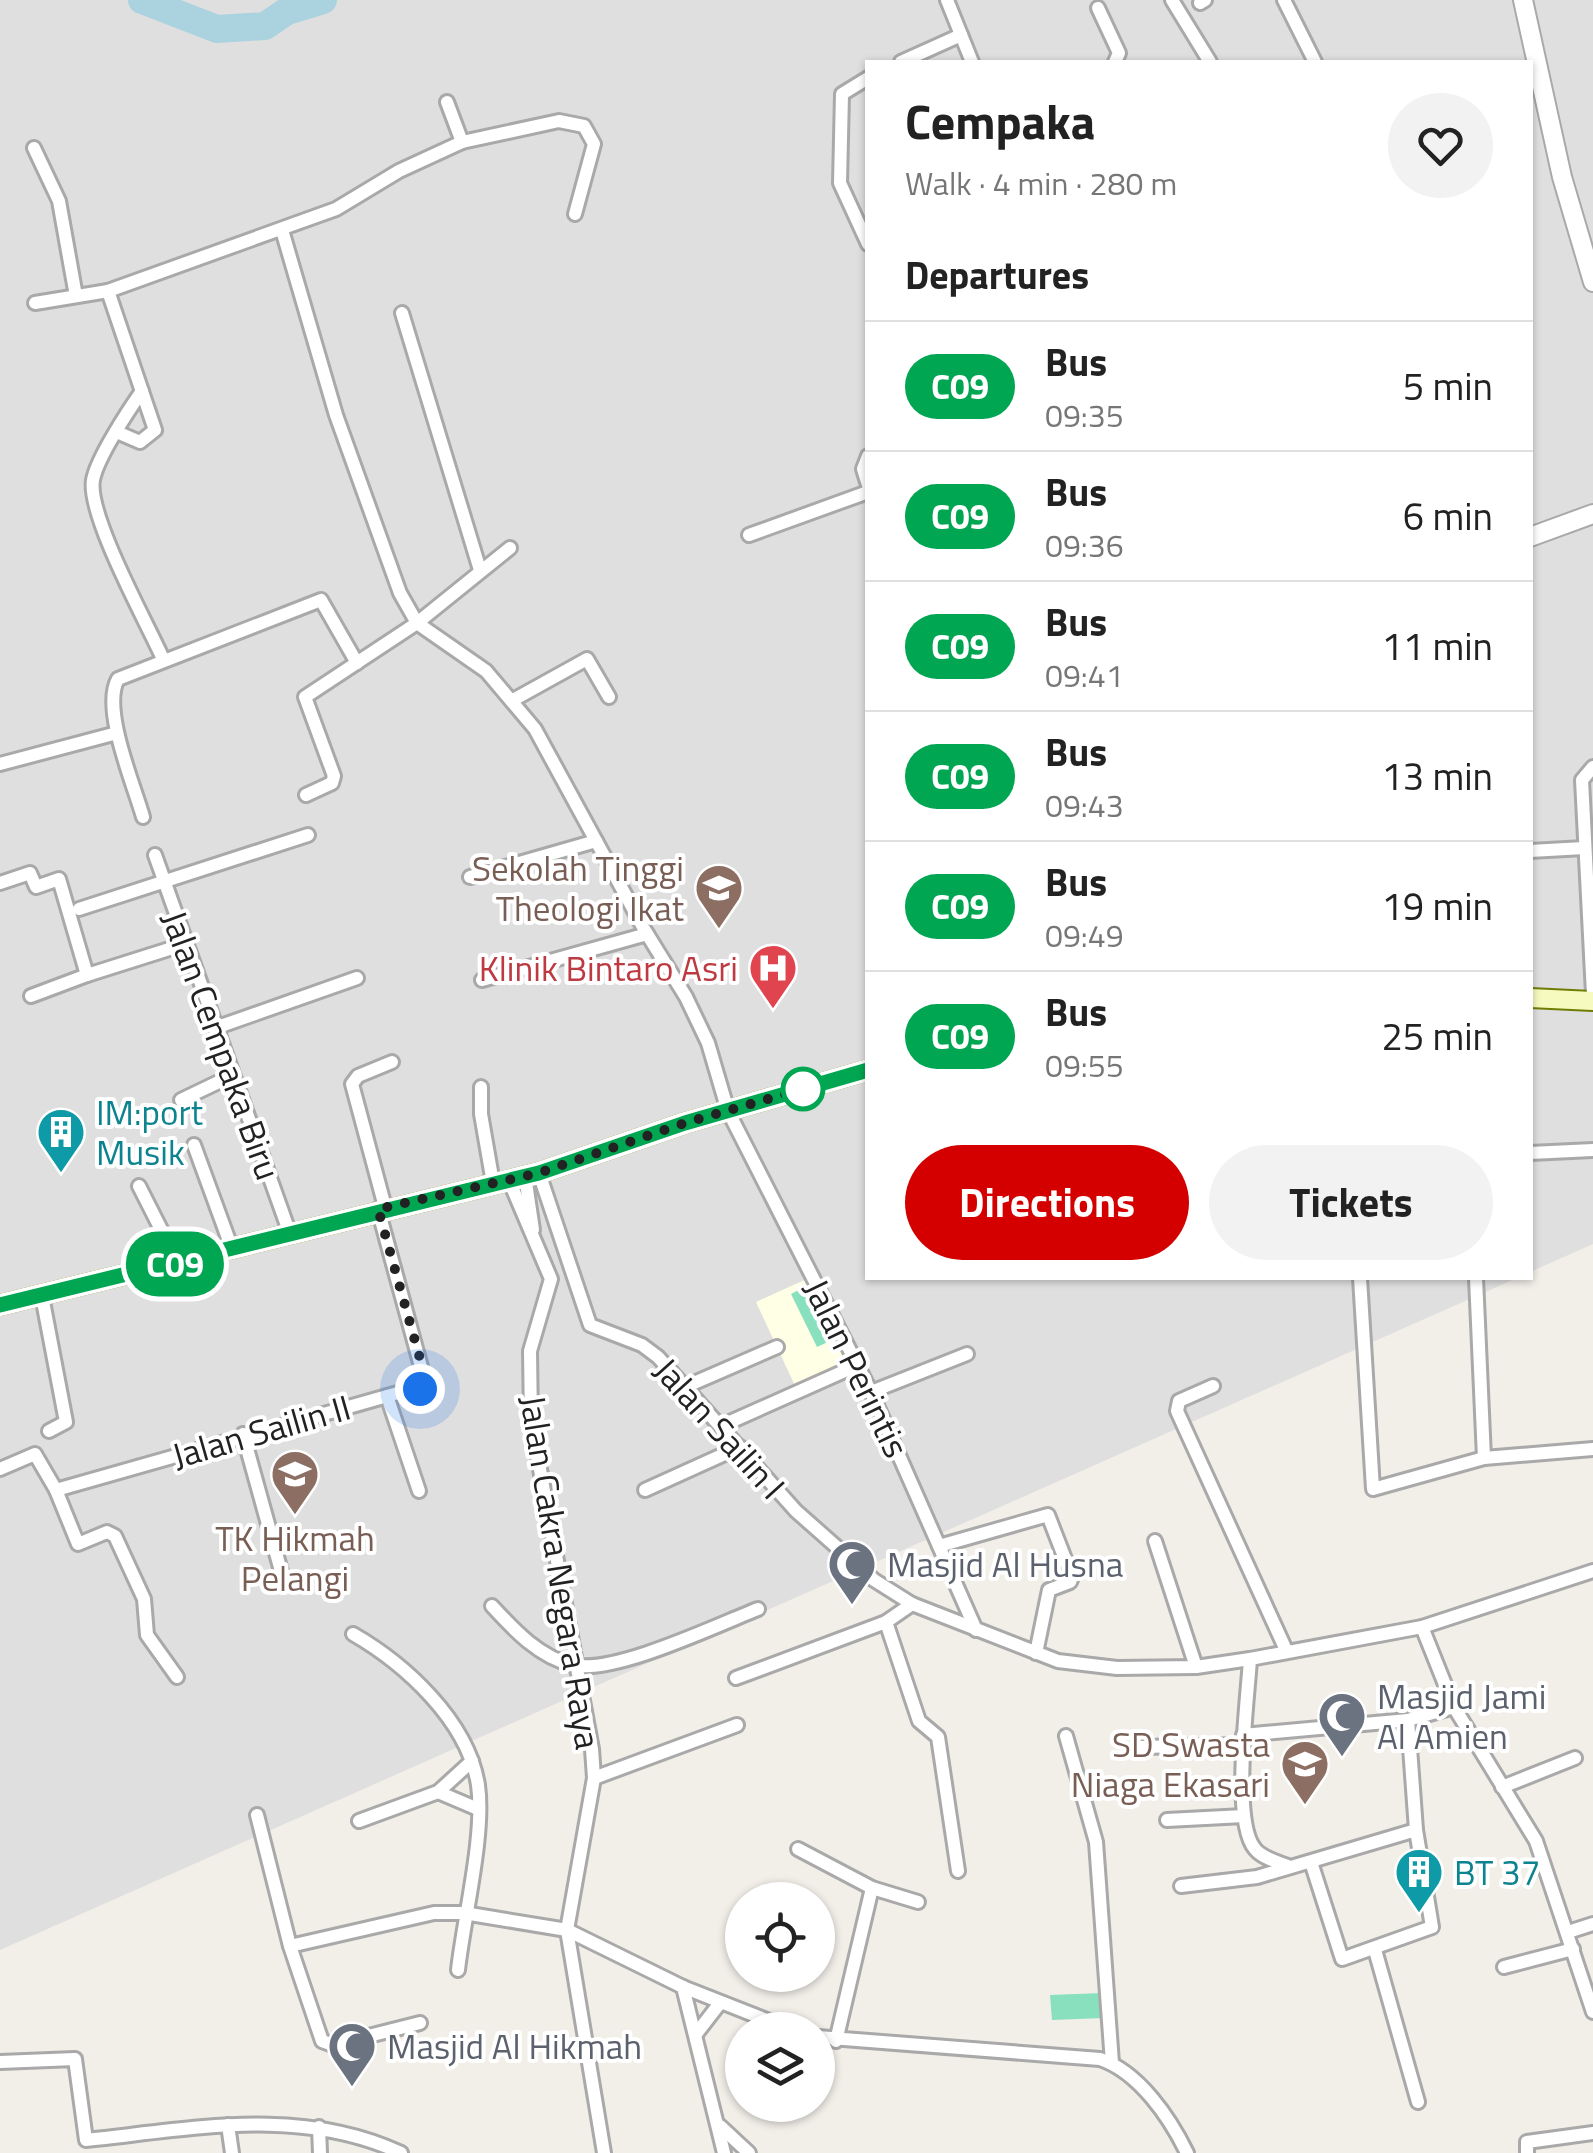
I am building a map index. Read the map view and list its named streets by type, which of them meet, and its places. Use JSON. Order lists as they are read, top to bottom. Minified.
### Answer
{"streets":{"street":["Jalan Cempaka Biru","Jalan Perintis","Jalan Sailin I","Jalan Sailin II","Jalan Cakra Negara Raya"]},"crossings":[["Jalan Perintis","Jalan Sailin I"],["Jalan Sailin I","Jalan Cakra Negara Raya"]],"places":{"school or university":["Sekolah Tinggi Theologi Ikat","TK Hikmah Pelangi","SD Swasta Niaga Ekasari"],"hospital":["Klinik Bintaro Asri"],"building":["IM:port Musik","BT 37"],"mosque":["Masjid Al Husna","Masjid Jami Al Amien","Masjid Al Hikmah"]},"lines":["bus line C09"],"page":{"on_map":"C09","heading":[["Cempaka","Walk · 4 min · 280 m"],"Departures"],"list":[{"mark":"C09","name":"Bus","note":"09:35","value":"5 min"},{"mark":"C09","name":"Bus","note":"09:36","value":"6 min"},{"mark":"C09","name":"Bus","note":"09:41","value":"11 min"},{"mark":"C09","name":"Bus","note":"09:43","value":"13 min"},{"mark":"C09","name":"Bus","note":"09:49","value":"19 min"},{"mark":"C09","name":"Bus","note":"09:55","value":"25 min"}],"buttons":["Directions","Tickets"]}}
